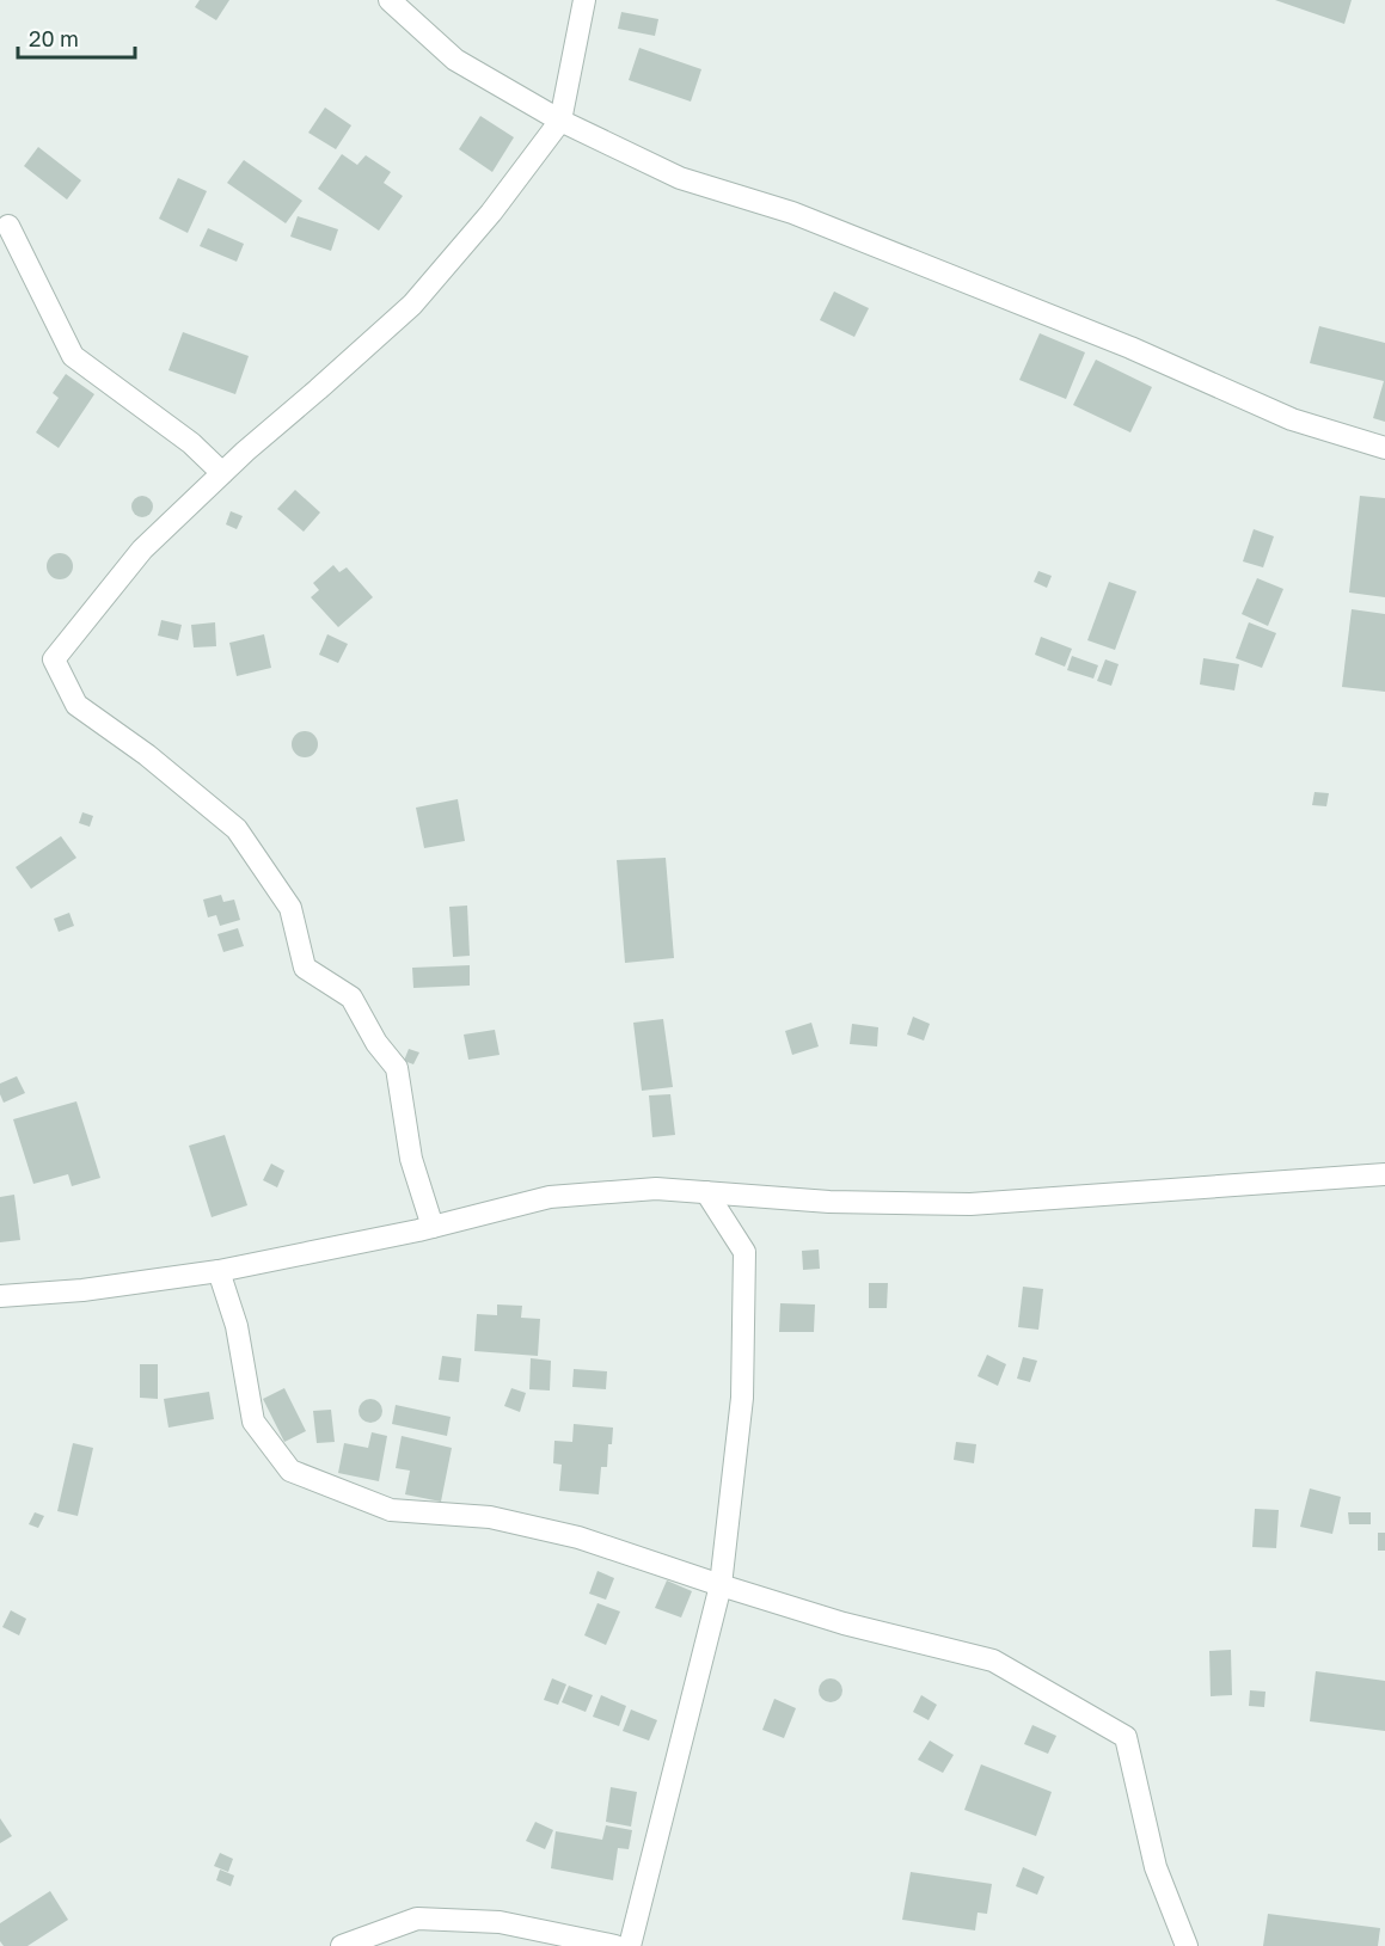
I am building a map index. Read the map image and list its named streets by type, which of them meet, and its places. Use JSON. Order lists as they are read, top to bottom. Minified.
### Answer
{"scale_bar":"20 m"}
